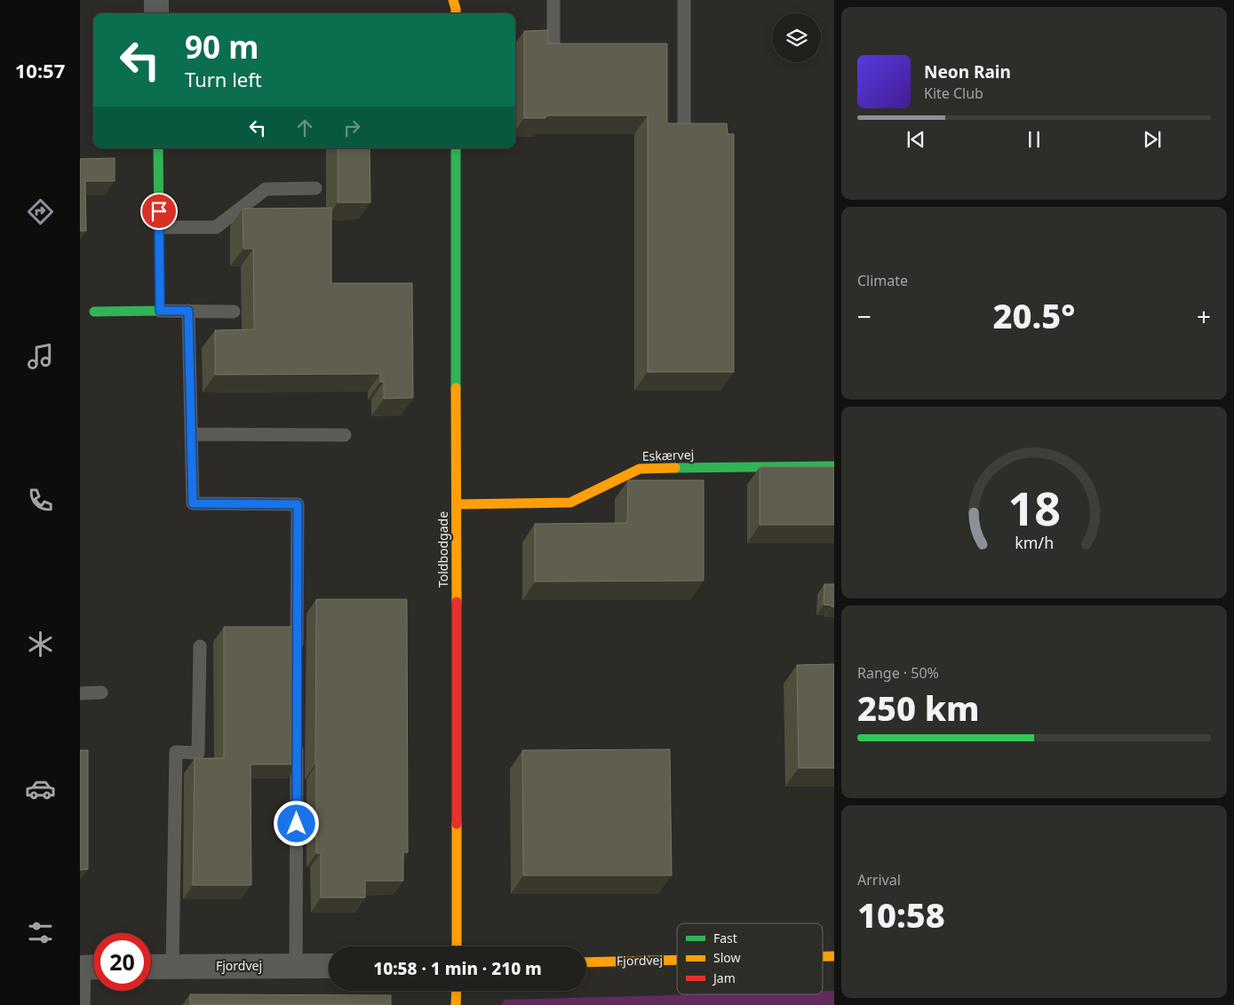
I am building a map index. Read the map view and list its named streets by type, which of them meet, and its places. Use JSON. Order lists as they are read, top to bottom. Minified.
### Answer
{"streets":{"street":["Eskærvej","Toldbodgade","Fjordvej"]},"crossings":[["Eskærvej","Toldbodgade"]],"legend":["Fast","Slow","Jam"],"page":{"tabs":"10:57","turn":["90 m","Turn left"],"song":["Neon Rain","Kite Club"],"tile":["Climate",["Range · 50%","250 km"],["Arrival","10:58"]],"heat":["−","20.5°","+"],"limit":"20","trip":"10:58 · 1 min · 210 m","gauge":["18","km/h"]}}
